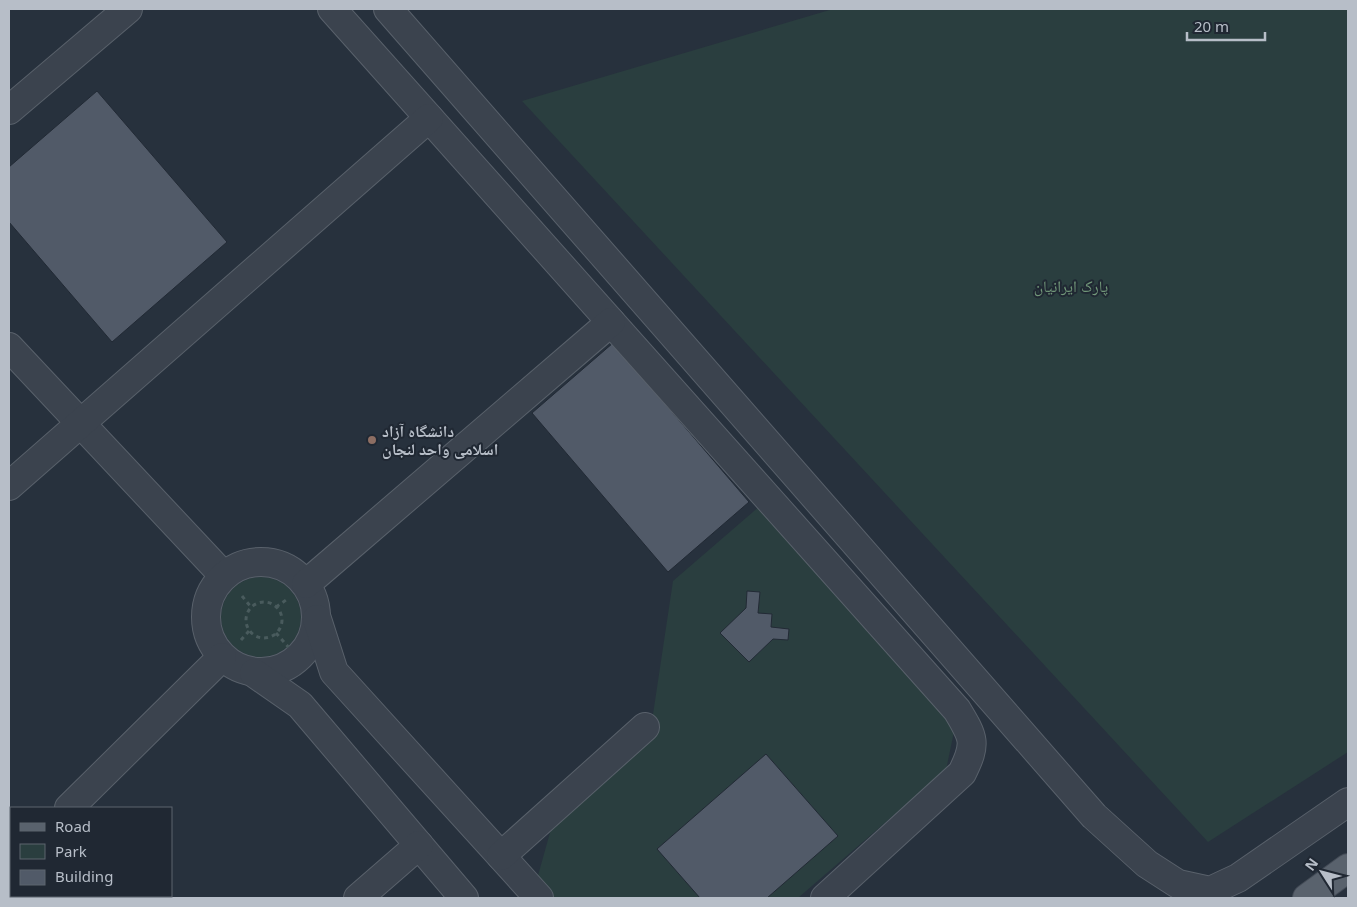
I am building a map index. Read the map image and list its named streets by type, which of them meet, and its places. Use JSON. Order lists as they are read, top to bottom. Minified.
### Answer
{"parks":["پارک ایرانیان"],"places":["دانشگاه آزاد اسلامی واحد لنجان"],"legend":["Road","Park","Building"],"scale_bar":"20 m","north":"top left"}
